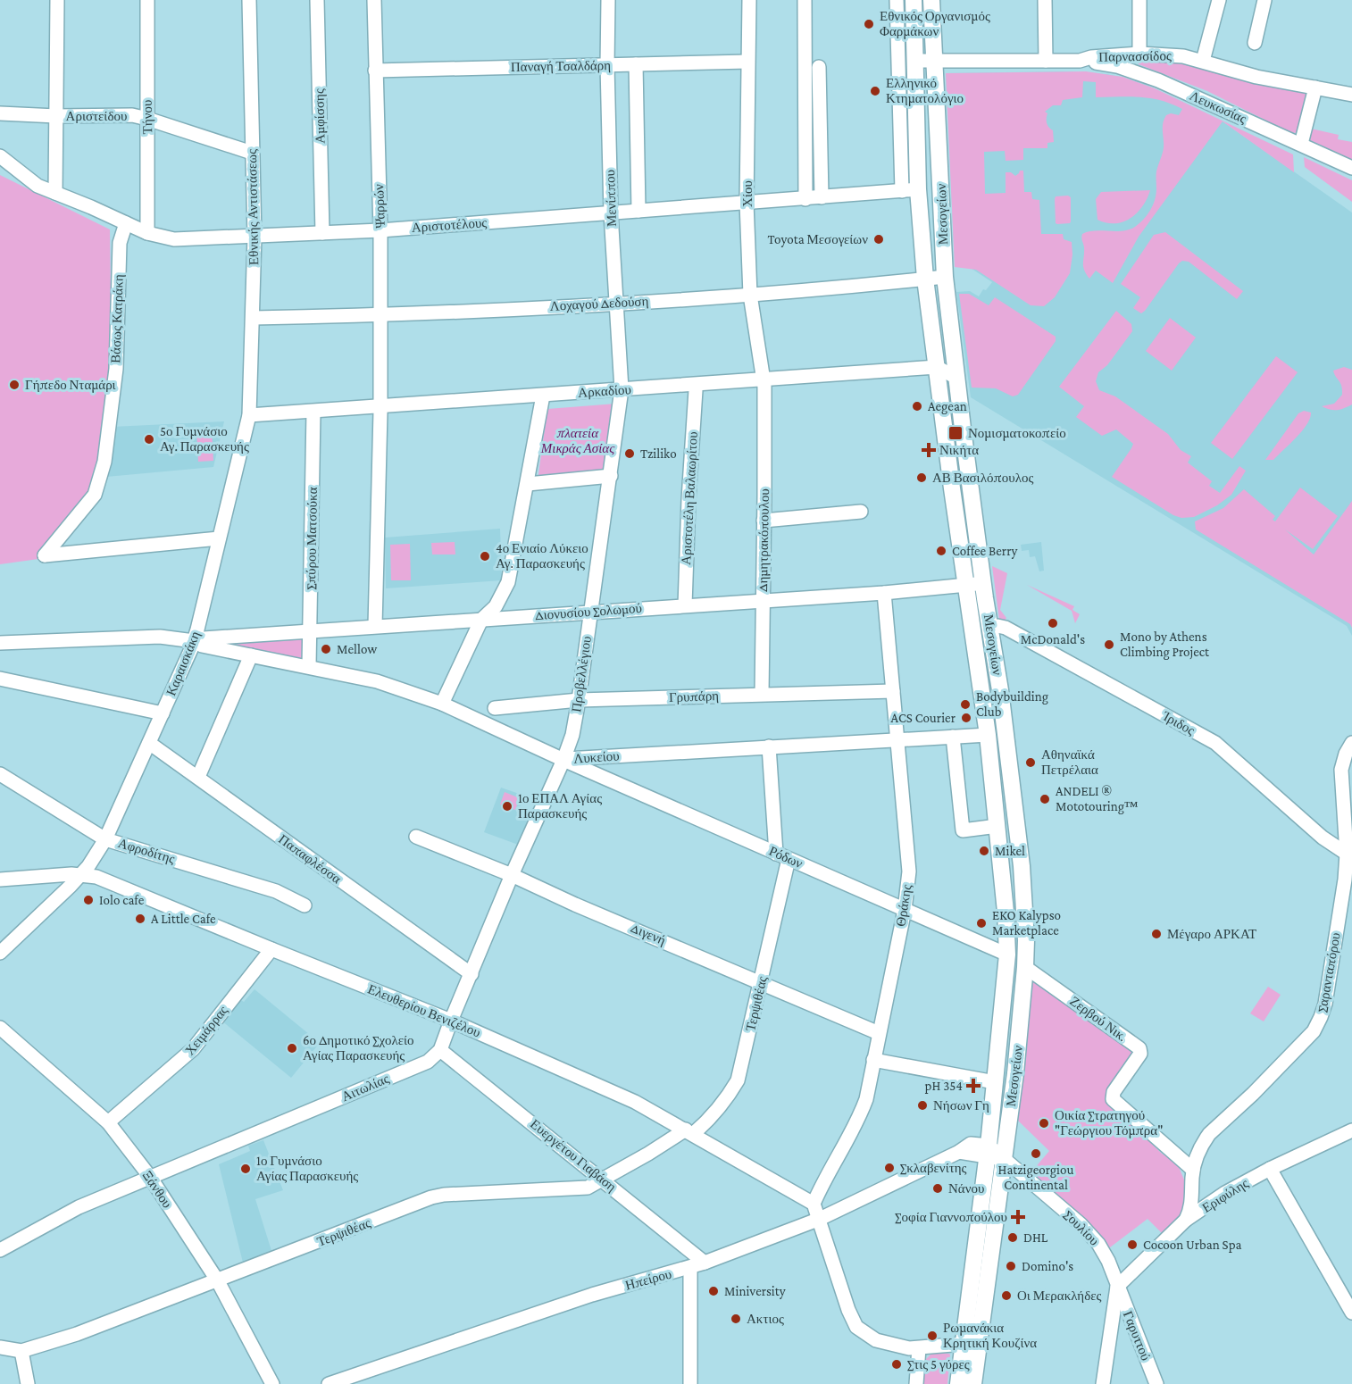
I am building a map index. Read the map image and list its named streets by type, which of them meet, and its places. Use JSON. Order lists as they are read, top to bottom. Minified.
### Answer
{"streets":{"main road":["Μεσογείων"],"street":["Παρνασσίδος","Παναγή Τσαλδάρη","Λευκωσίας","Αριστείδου","Αμφίσσης","Τήνου","Χίου","Μενίππου","Ψαρρών","Εθνικής Αντιστάσεως","Αριστοτέλους","Λοχαγού Δεδούση","Βάσως Κατράκη","Αρκαδίου","Αριστοτέλη Βαλαωρίτου","Σπύρου Ματσούκα","Δημητρακόπουλου","Διονυσίου Σολωμού","Καραισκάκη","Προβελλέγιου","Γρυπάρη","Ίριδος","Λυκείου","Αφροδίτης","Ρόδων","Παπαφλέσσα","Θράκης","Διγενή","Σαρανταπόρου","Τερψιθέας","Ελευθερίου Βενιζέλου","Ζερβού Νικ.","Χειμάρρας","Αιτωλίας","Ευεργέτου Γιαβάση","Ξάνθου","Εριφύλης","Σουλίου","Ηπείρου","Γαρυττού"]},"crossings":[["Παρνασσίδος","Λευκωσίας"],["Παρνασσίδος","Μεσογείων"],["Παναγή Τσαλδάρη","Χίου"],["Παναγή Τσαλδάρη","Μενίππου"],["Παναγή Τσαλδάρη","Ψαρρών"],["Αριστείδου","Τήνου"],["Αριστείδου","Εθνικής Αντιστάσεως"],["Αμφίσσης","Αριστοτέλους"],["Τήνου","Αριστοτέλους"],["Χίου","Αριστοτέλους"],["Χίου","Λοχαγού Δεδούση"],["Χίου","Αρκαδίου"],["Χίου","Δημητρακόπουλου"],["Μενίππου","Αριστοτέλους"],["Μενίππου","Λοχαγού Δεδούση"],["Μενίππου","Αρκαδίου"],["Μενίππου","Προβελλέγιου"],["Ψαρρών","Αριστοτέλους"],["Ψαρρών","Λοχαγού Δεδούση"],["Ψαρρών","Αρκαδίου"],["Ψαρρών","Διονυσίου Σολωμού"],["Εθνικής Αντιστάσεως","Αριστοτέλους"],["Εθνικής Αντιστάσεως","Λοχαγού Δεδούση"],["Εθνικής Αντιστάσεως","Αρκαδίου"],["Εθνικής Αντιστάσεως","Καραισκάκη"],["Μεσογείων","Αριστοτέλους"],["Μεσογείων","Λοχαγού Δεδούση"],["Μεσογείων","Αρκαδίου"],["Μεσογείων","Διονυσίου Σολωμού"],["Μεσογείων","Ίριδος"],["Μεσογείων","Λυκείου"],["Μεσογείων","Ρόδων"],["Μεσογείων","Ζερβού Νικ."],["Μεσογείων","Σουλίου"],["Μεσογείων","Ηπείρου"],["Αριστοτέλους","Βάσως Κατράκη"],["Βάσως Κατράκη","Καραισκάκη"],["Αρκαδίου","Αριστοτέλη Βαλαωρίτου"],["Αρκαδίου","Σπύρου Ματσούκα"],["Αρκαδίου","Δημητρακόπουλου"],["Αρκαδίου","Καραισκάκη"],["Αρκαδίου","Προβελλέγιου"],["Αριστοτέλη Βαλαωρίτου","Διονυσίου Σολωμού"],["Σπύρου Ματσούκα","Διονυσίου Σολωμού"],["Σπύρου Ματσούκα","Λυκείου"],["Δημητρακόπουλου","Διονυσίου Σολωμού"],["Δημητρακόπουλου","Γρυπάρη"],["Διονυσίου Σολωμού","Καραισκάκη"],["Διονυσίου Σολωμού","Προβελλέγιου"],["Διονυσίου Σολωμού","Λυκείου"],["Διονυσίου Σολωμού","Θράκης"],["Καραισκάκη","Λυκείου"],["Καραισκάκη","Αφροδίτης"],["Καραισκάκη","Παπαφλέσσα"],["Καραισκάκη","Ελευθερίου Βενιζέλου"],["Προβελλέγιου","Γρυπάρη"],["Προβελλέγιου","Λυκείου"],["Προβελλέγιου","Ρόδων"],["Γρυπάρη","Θράκης"],["Ίριδος","Σαρανταπόρου"],["Λυκείου","Ρόδων"],["Λυκείου","Θράκης"],["Λυκείου","Τερψιθέας"],["Ρόδων","Θράκης"],["Ρόδων","Τερψιθέας"],["Θράκης","Διγενή"],["Θράκης","Ελευθερίου Βενιζέλου"],["Διγενή","Τερψιθέας"],["Σαρανταπόρου","Ζερβού Νικ."],["Σαρανταπόρου","Εριφύλης"],["Τερψιθέας","Ελευθερίου Βενιζέλου"],["Τερψιθέας","Ευεργέτου Γιαβάση"],["Τερψιθέας","Ξάνθου"],["Ελευθερίου Βενιζέλου","Χειμάρρας"],["Χειμάρρας","Ξάνθου"],["Αιτωλίας","Ευεργέτου Γιαβάση"],["Αιτωλίας","Ξάνθου"],["Ευεργέτου Γιαβάση","Ηπείρου"],["Εριφύλης","Σουλίου"],["Εριφύλης","Γαρυττού"],["Σουλίου","Ηπείρου"],["Σουλίου","Γαρυττού"]],"parks":["πλατεία Μικράς Ασίας"],"places":{"other":["Εθνικός Οργανισμός Φαρμάκων","Ελληνικό Κτηματολόγιο","Toyota Μεσογείων","Γήπεδο Νταμάρι","Aegean","5ο Γυμνάσιο Αγ. Παρασκευής","Tziliko","ΑΒ Βασιλόπουλος","Coffee Berry","4ο Ενιαίο Λύκειο Αγ. Παρασκευής","McDonald's","Mono by Athens Climbing Project","Mellow","Bodybuilding Club","ACS Courier","Αθηναϊκά Πετρέλαια","ANDELI ® Mototouring™","1ο ΕΠΑΛ Αγίας Παρασκευής","Mikel","Iolo cafe","A Little Cafe","EKO Kalypso Marketplace","Μέγαρο ΑΡΚΑΤ","6ο Δημοτικό Σχολείο Αγίας Παρασκευής","Νήσων Γη","Οικία Στρατηγού \"Γεώργιου Τόμπρα\"","Hatzigeorgiou Continental","Σκλαβενίτης","1ο Γυμνάσιο Αγίας Παρασκευής","Νάνου","DHL","Cocoon Urban Spa","Domino's","Miniversity","Οι Μερακλήδες","Ακτιος","Ρωμανάκια Κρητική Κουζίνα","Στις 5 γύρες"],"transit":["Νομισματοκοπείο"],"health":["Νικήτα","pH 354","Σοφία Γιαννοπούλου"]}}
